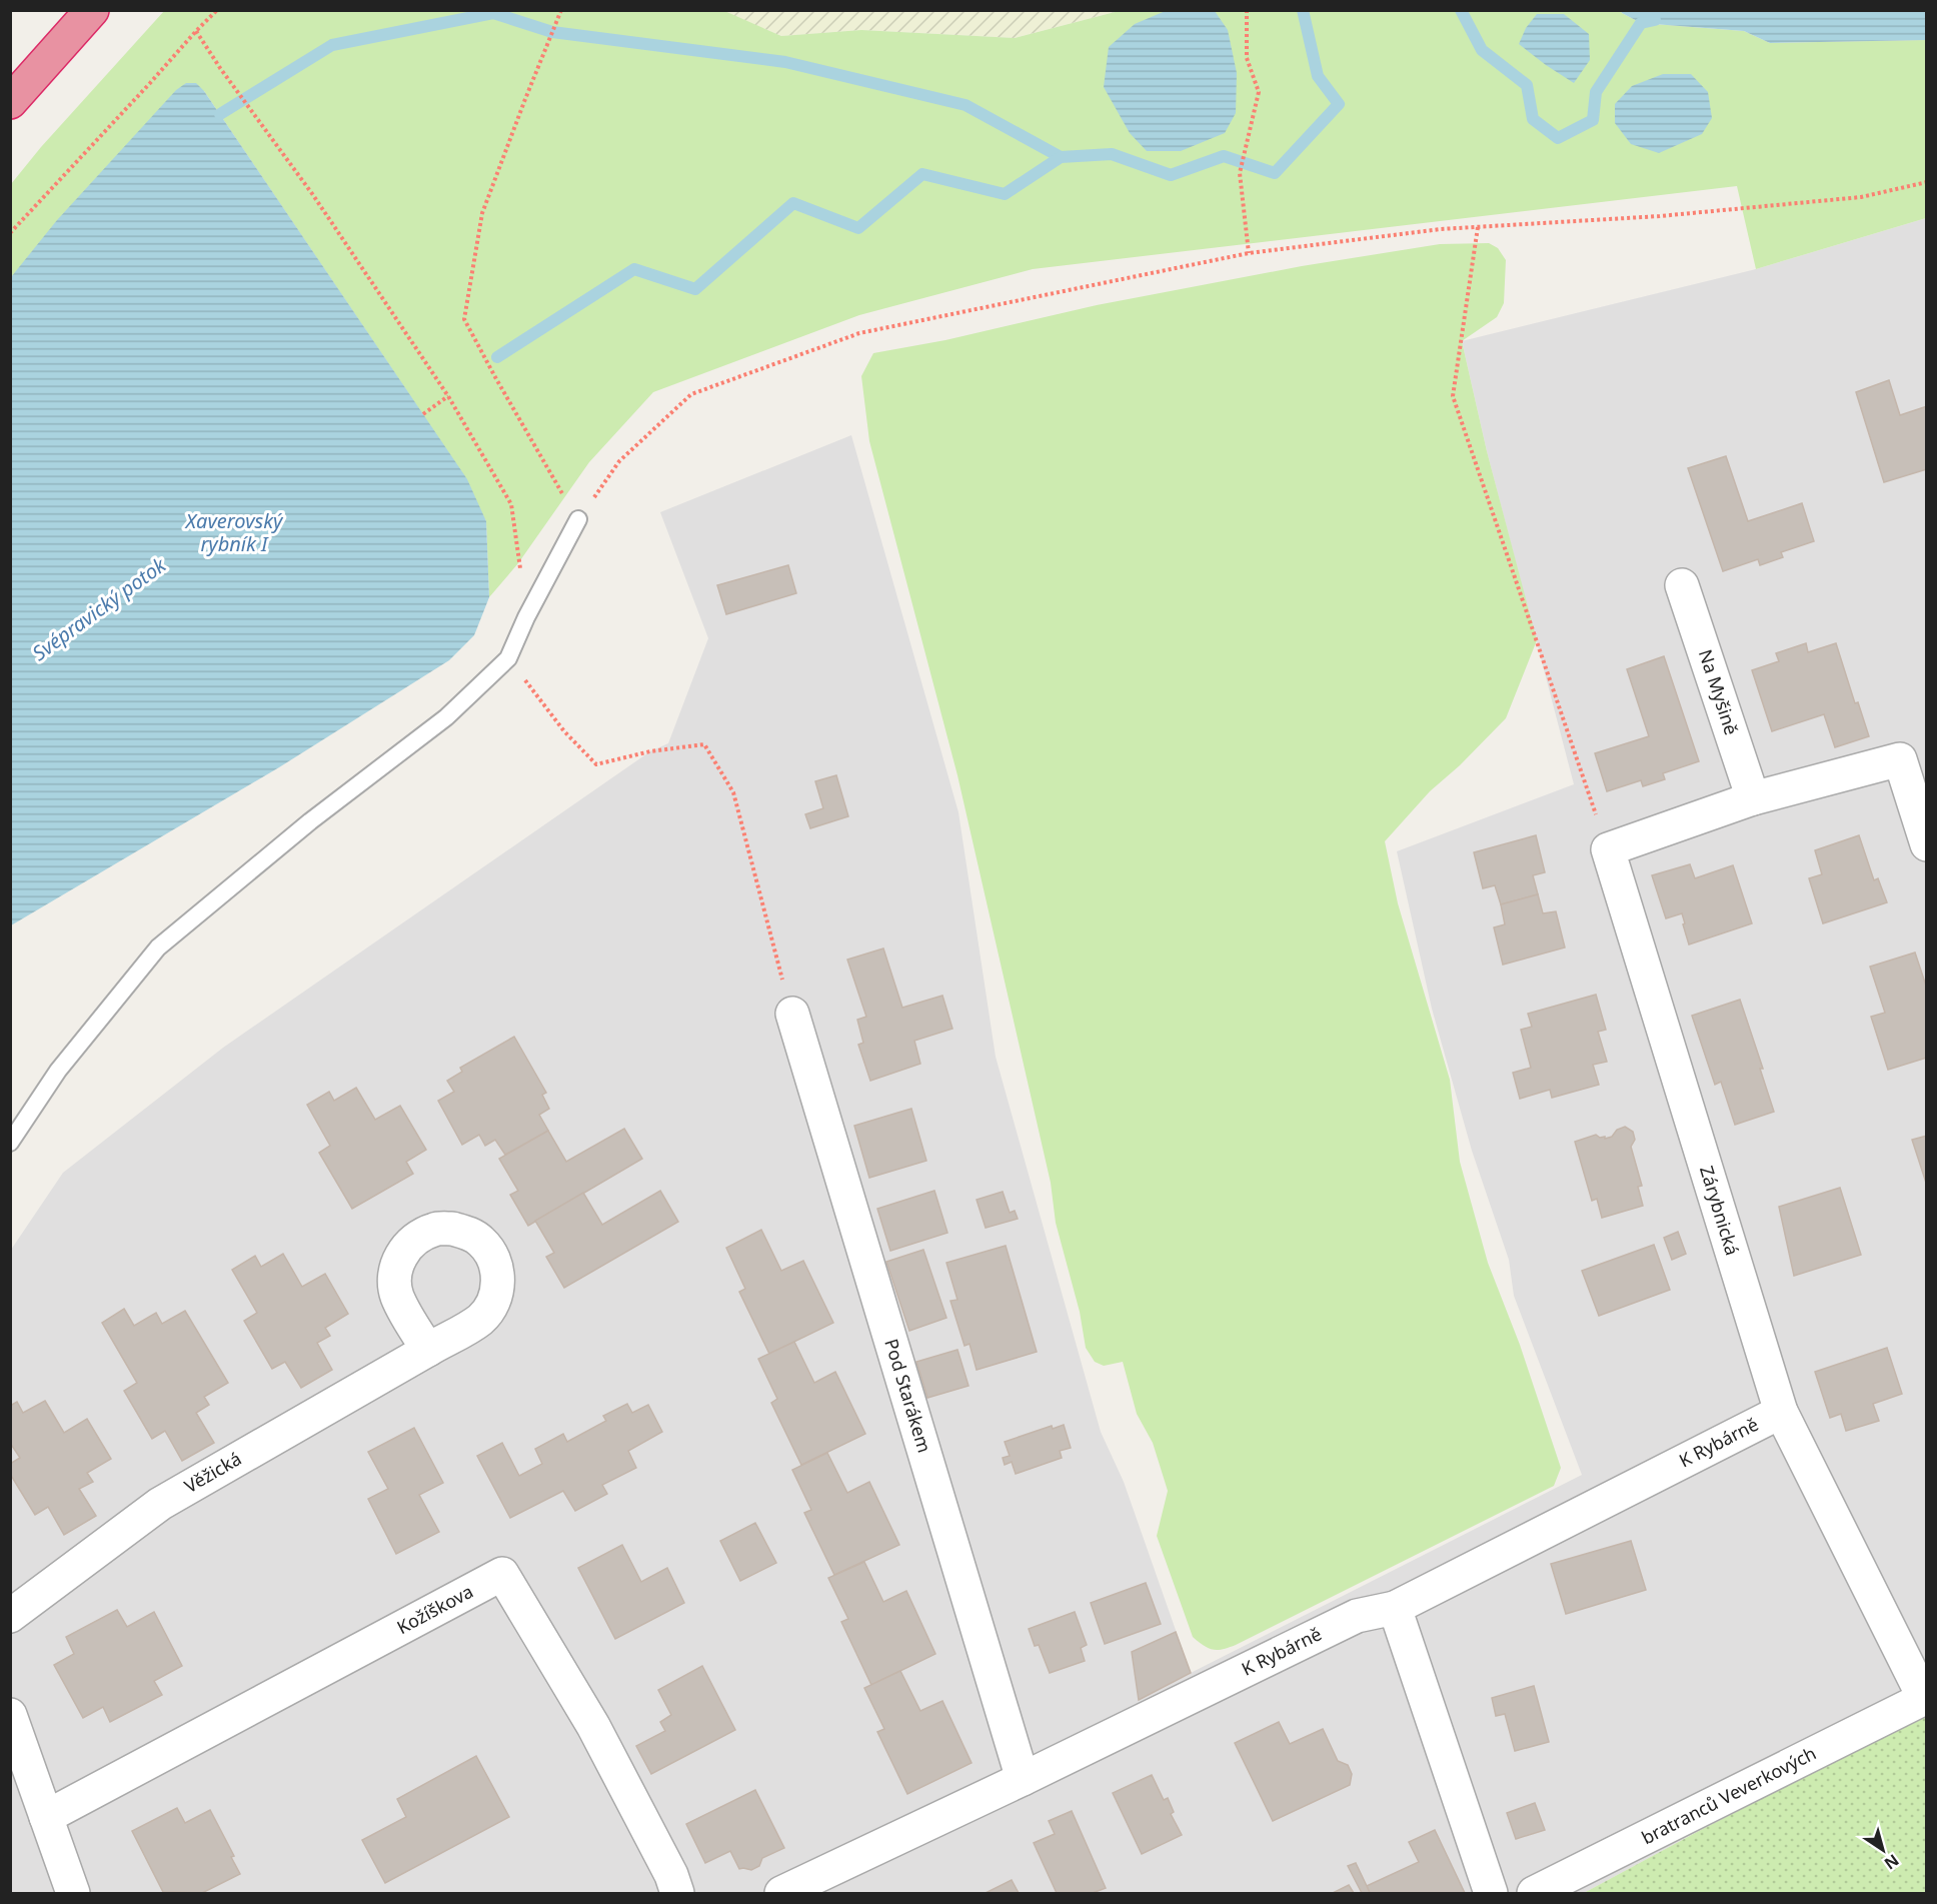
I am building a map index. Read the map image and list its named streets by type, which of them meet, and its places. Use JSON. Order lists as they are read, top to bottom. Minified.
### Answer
{"streets":{"street":["Na Myšině","Zárybnická","Pod Starákem","K Rybárně","Věžická","Kožíškova","bratranců Veverkových"]},"crossings":[["Zárybnická","K Rybárně"],["Zárybnická","bratranců Veverkových"],["Pod Starákem","K Rybárně"]],"water":["Xaverovský rybník I","Svépravický potok"],"north":"bottom right"}
